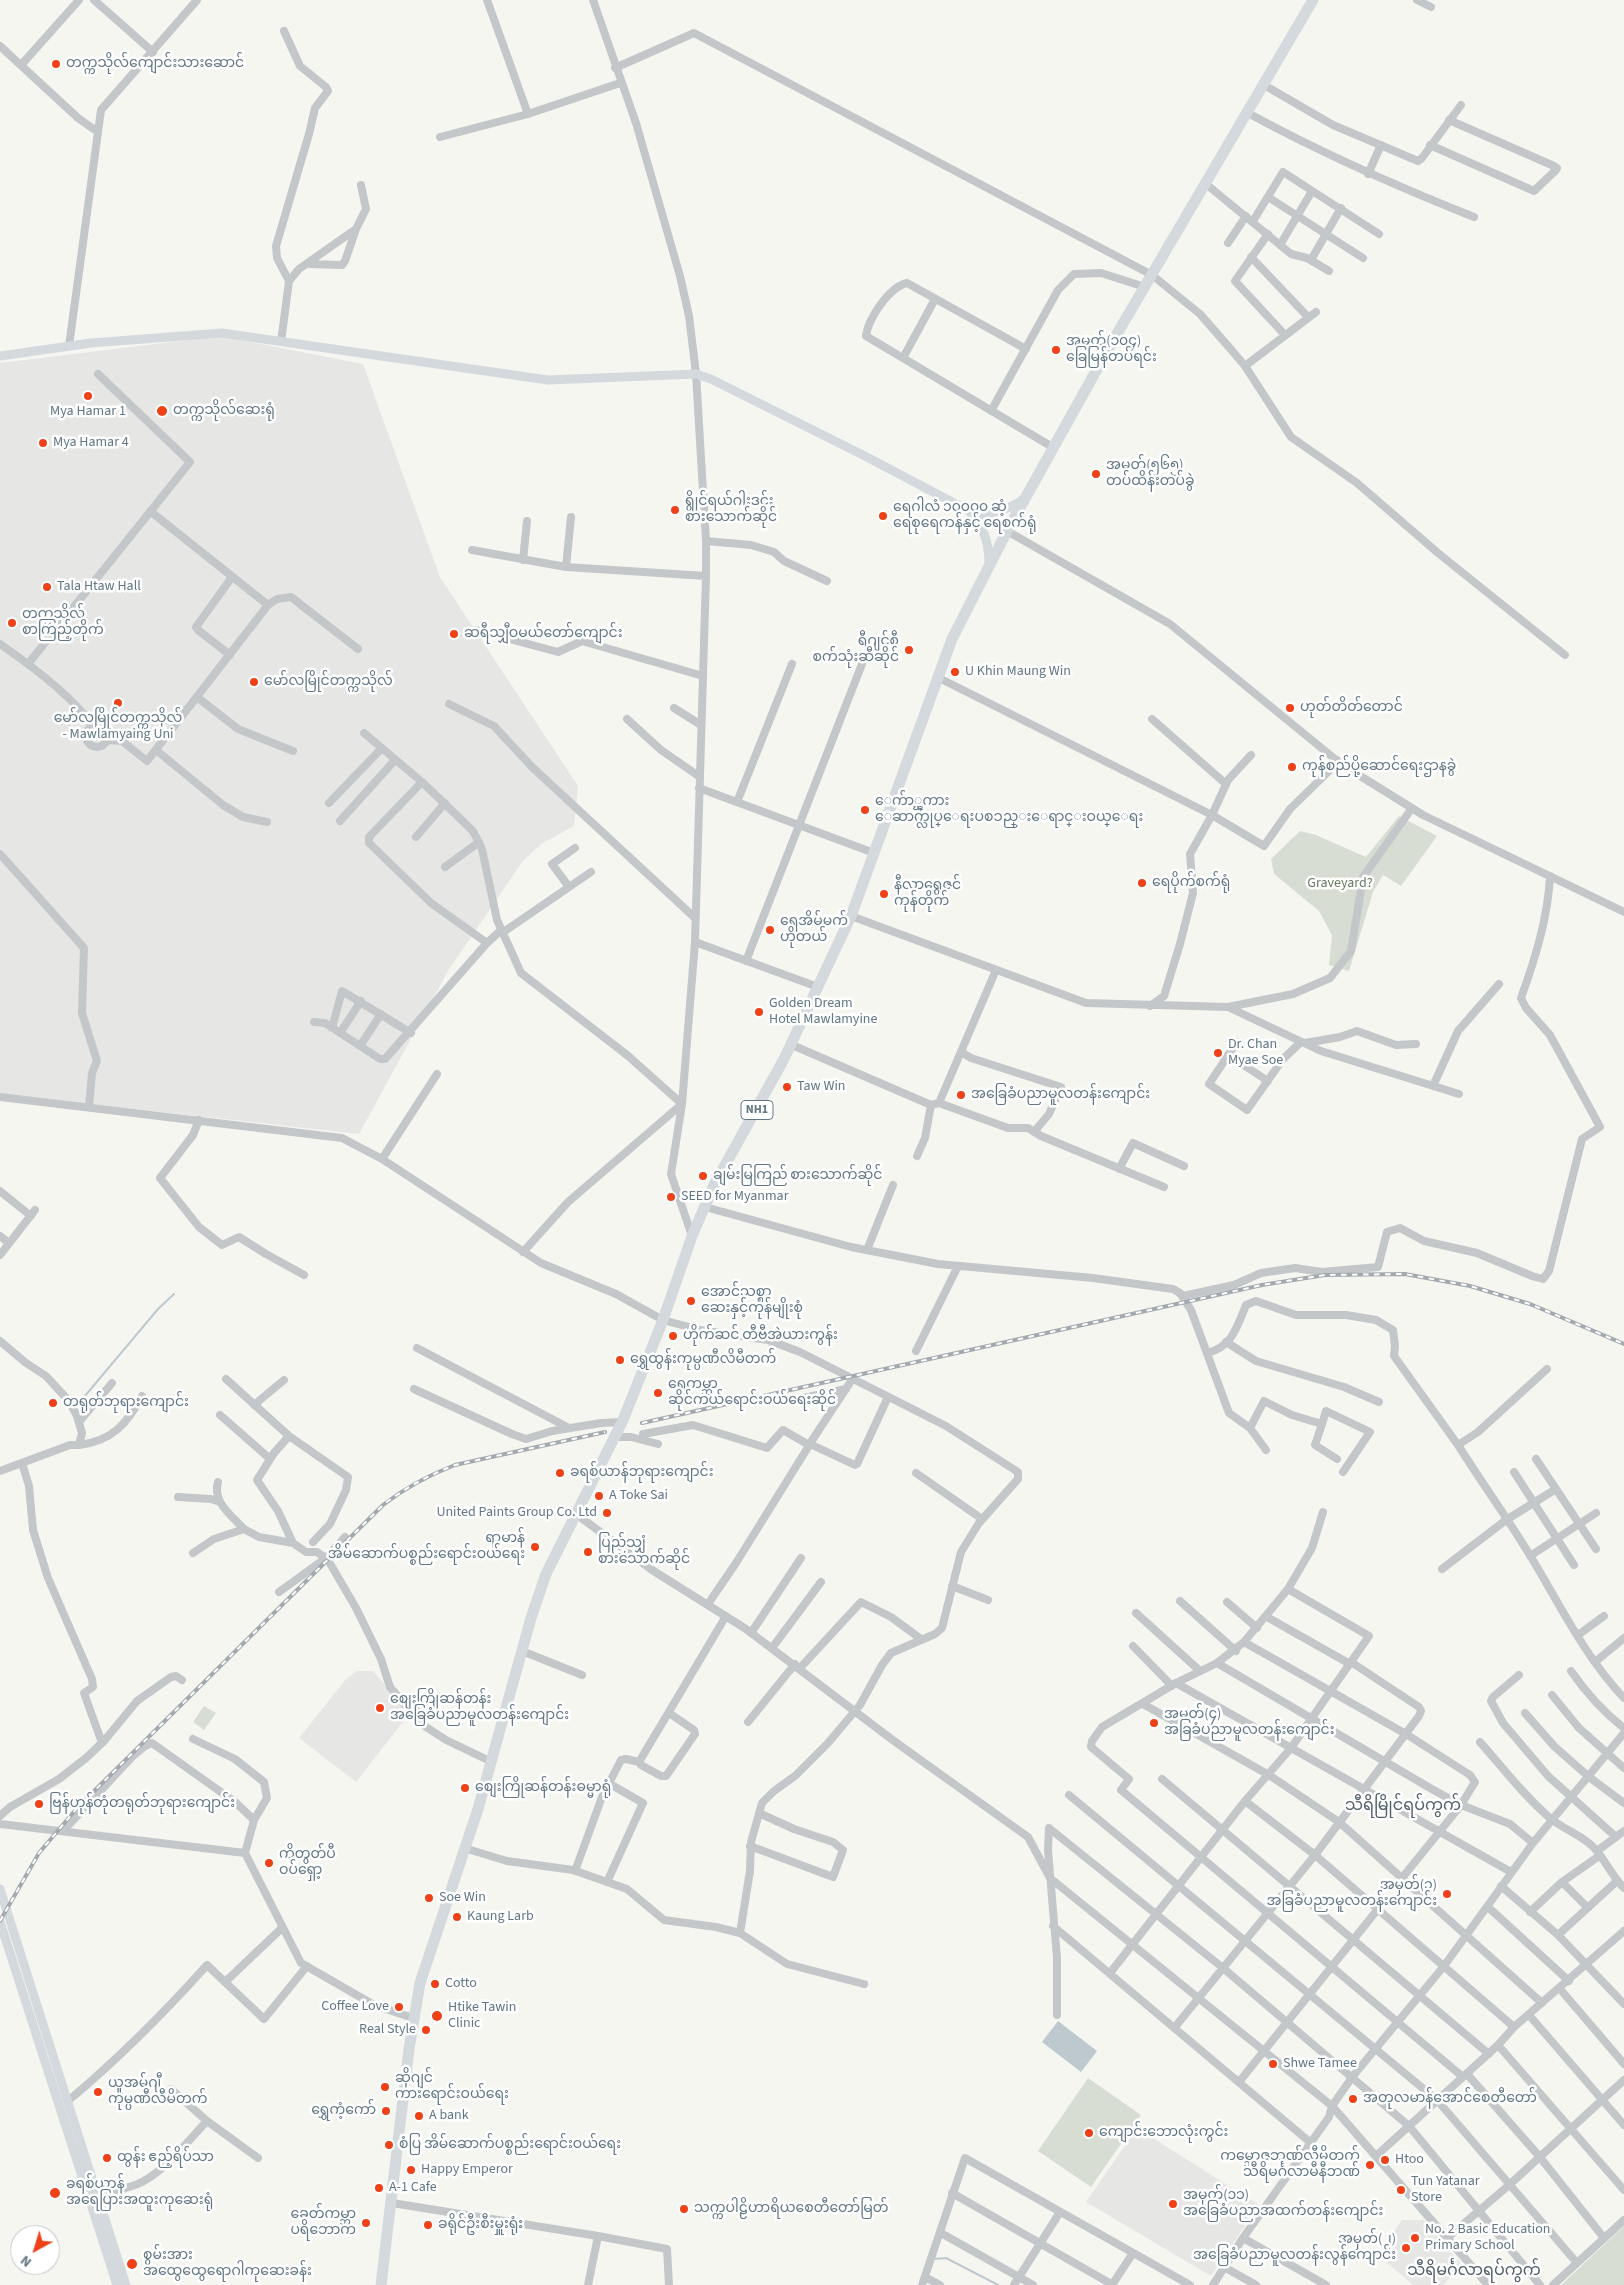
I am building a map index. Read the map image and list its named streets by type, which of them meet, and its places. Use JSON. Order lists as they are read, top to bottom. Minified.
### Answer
{"streets":{"highway":["NH1"]},"districts":["သီရိမြိုင်ရပ်ကွက်","သီရိမင်္ဂလာရပ်ကွက်"],"parks":["Graveyard?"],"places":["တက္ကသိုလ်ကျောင်းသားဆောင်","အမှတ်(၁၀၄) ခြေမြန်တပ်ရင်း","Mya Hamar 1","တက္ကသိုလ်ဆေးရုံ","Mya Hamar 4","အမှတ်(၅၆၅) တပ်ထိန်းတပ်ခွဲ","ရွိုင်ရယ်ဂါးဒင်း စားသောက်ဆိုင်","ရေဂါလံ ၁၀၀၀၀ ဆံ့ ရေစုရေကန်နှင့် ရေစက်ရုံ","Tala Htaw Hall","တက္ကသိုလ် စာကြည့်တိုက်","ဆရီသျှီဝမယ်တော်ကျောင်း","ရီဂျင်စီ စက်သုံးဆီဆိုင်","U Khin Maung Win","မော်လမြိုင်တက္ကသိုလ်","မော်လမြိုင်တက္ကသိုလ် - Mawlamyaing Uni","ဟုတ်တိတ်တောင်","ကုန်စည်ပို့ဆောင်ရေးဌာနခွဲ","ေက်ာ္ၾကား ေဆာက္လုပ္ေရးပစၥည္းေရာင္းဝယ္ေရး","ရေပိုက်စက်ရုံ","နီလာရွှေဇင် ကုန်တိုက်","ရွှေအိမ်မက် ဟိုတယ်","Golden Dream Hotel Mawlamyine","Dr. Chan Myae Soe","Taw Win","အခြေခံပညာမူလတန်းကျောင်း","ချမ်းမြကြည် စားသောက်ဆိုင်","SEED for Myanmar","အောင်သစ္စာ ဆေးနှင့်ကုန်မျိုးစုံ","ဟိုက်ဆင် တီဗီအဲယားကွန်း","ရွှေထွန်းကုမ္ပဏီလိမီတက်","ရွှေကမ္ဘာ ဆိုင်ကယ်ရောင်းဝယ်ရေးဆိုင်","တရုတ်ဘုရားကျောင်း","ခရစ်ယာန်ဘုရားကျောင်း","A Toke Sai","United Paints Group Co. Ltd","ရာမာန် အိမ်ဆောက်ပစ္စည်းရောင်းဝယ်ရေး","ပြည်သျှံ စားသောက်ဆိုင်","စျေးကြိုဆန်တန်း အခြေခံပညာမူလတန်းကျောင်း","အမှတ်(၄) အခြခံပညာမူလတန်းကျောင်း","စျေးကြိုဆန်တန်းဓမ္မာရုံ","ဗြန်ဟုန်တုံတရုတ်ဘုရားကျောင်း","ကိုတွတ်ပီ ဝပ်ရှော့","အမှတ်(၁) အခြခံပညာမူလတန်းကျောင်း","Soe Win","Kaung Larb","Cotto","Coffee Love","Htike Tawin Clinic","Real Style","Shwe Tamee","ဆိုဂျင် ကားရောင်းဝယ်ရေး","ယူအမ်ဂျီ ကုမ္ပဏီလီမိတက်","အတုလမာန်အောင်စေတီတော်","ရွှေကံ့ကော်","A bank","ကျောင်းဘောလုံးကွင်း","စံပြ အိမ်ဆောက်ပစ္စည်းရောင်းဝယ်ရေး","ထွန်း ဧည့်ရိပ်သာ","Htoo","ကမ္ဘောဇဘဏ်လီမိတက် သီရိမင်္ဂလာမီနီဘဏ်","Happy Emperor","A-1 Cafe","Tun Yatanar Store","ခရစ်ယာန် အရေပြားအထူးကုဆေးရုံ","အမှတ်(၁၁) အခြေခံပညာအထက်တန်းကျောင်း","သက္ကပါဠိဟာရိယစေတီတော်မြတ်","ခေတ်ကမ္ဘာ ပရိဘောက","ခရိုင်ဦးစီးမှူးရုံး","No. 2 Basic Education Primary School","အမှတ်(၂) အခြေခံပညာမူလတန်းလွန်ကျောင်း","စွမ်းအား အထွေထွေရောဂါကုဆေးခန်း"],"north":"bottom left"}
